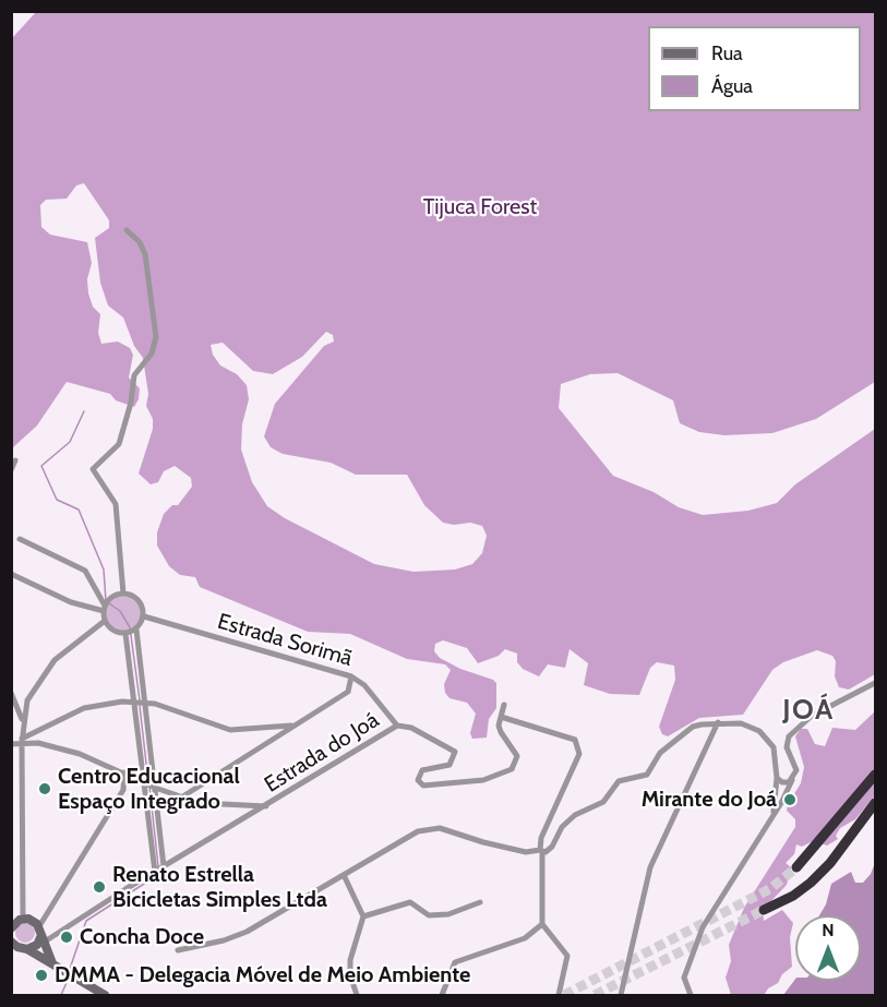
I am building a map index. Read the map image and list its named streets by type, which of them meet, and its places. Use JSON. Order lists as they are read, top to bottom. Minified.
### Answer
{"streets":{"street":["Estrada Sorimã","Estrada do Joá"]},"crossings":[["Estrada Sorimã","Estrada do Joá"]],"districts":["JOÁ"],"parks":["Tijuca Forest"],"places":["Centro Educacional Espaço Integrado","Mirante do Joá","Renato Estrella Bicicletas Simples Ltda","Concha Doce","DMMA - Delegacia Móvel de Meio Ambiente"],"legend":["Rua","Água"],"north":"top"}
